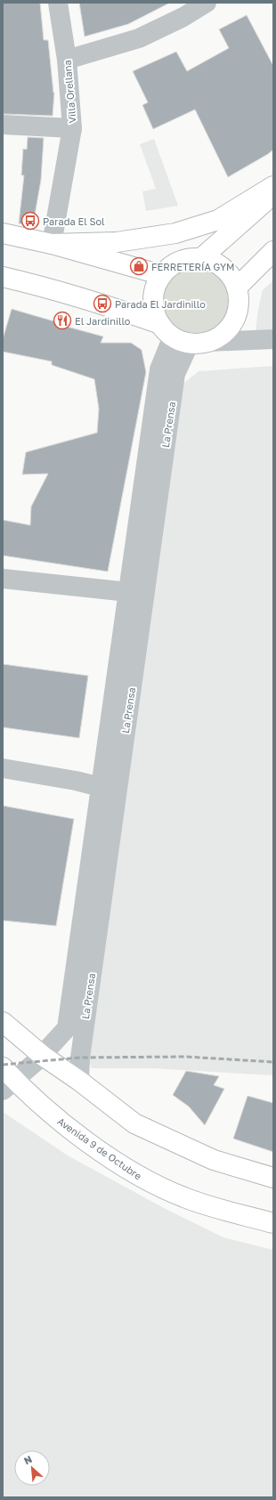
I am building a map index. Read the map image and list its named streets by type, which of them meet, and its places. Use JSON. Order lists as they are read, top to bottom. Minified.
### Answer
{"streets":{"main road":["Avenida 9 de Octubre"],"street":["Villa Orellana","La Prensa"]},"crossings":[["La Prensa","Avenida 9 de Octubre"]],"places":{"bus stop":["Parada El Sol","Parada El Jardinillo"],"shop":["FERRETERÍA GYM"],"restaurant":["El Jardinillo"]},"north":"top left"}
